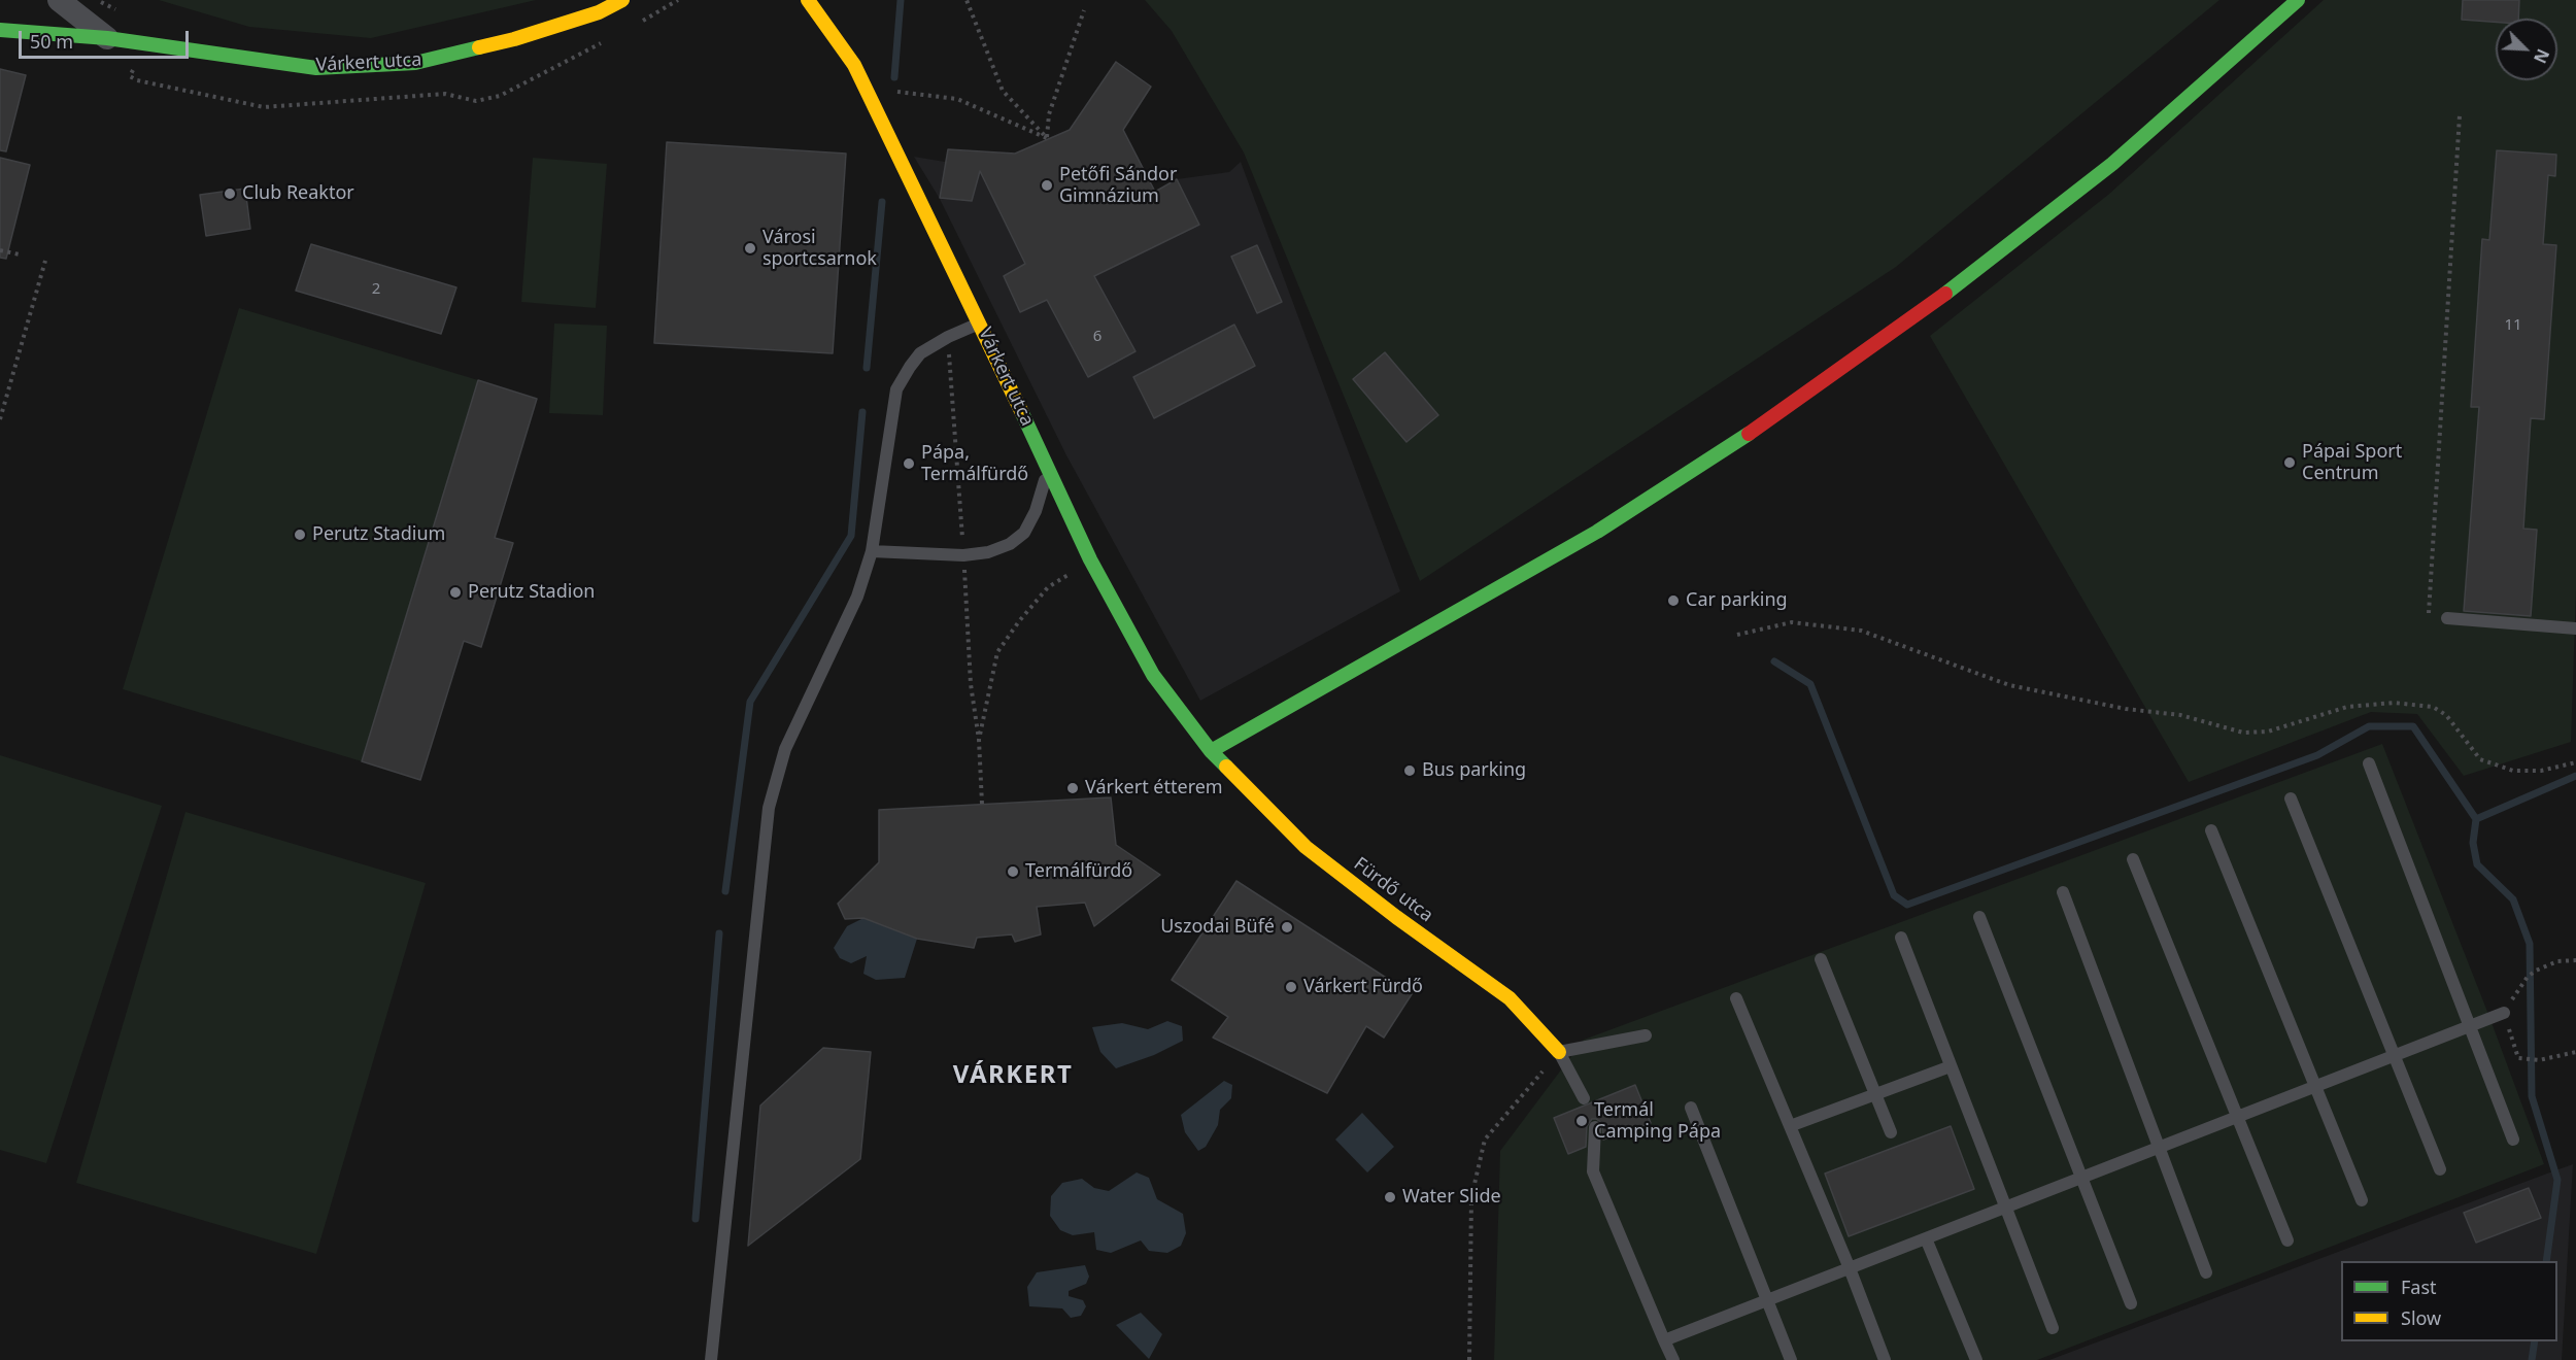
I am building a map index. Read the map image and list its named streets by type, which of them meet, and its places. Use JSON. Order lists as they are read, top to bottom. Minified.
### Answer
{"streets":{"street":["Várkert utca","Fürdő utca"]},"crossings":[["Várkert utca","Fürdő utca"]],"districts":["VÁRKERT"],"places":["Petőfi Sándor Gimnázium","Club Reaktor","Városi sportcsarnok","Pápai Sport Centrum","Pápa, Termálfürdő","Perutz Stadium","Perutz Stadion","Car parking","Bus parking","Várkert étterem","Termálfürdő","Uszodai Büfé","Várkert Fürdő","Termál Camping Pápa","Water Slide"],"house_numbers":["2","11","6"],"legend":["Fast","Slow"],"scale_bar":"50 m","north":"bottom right"}
